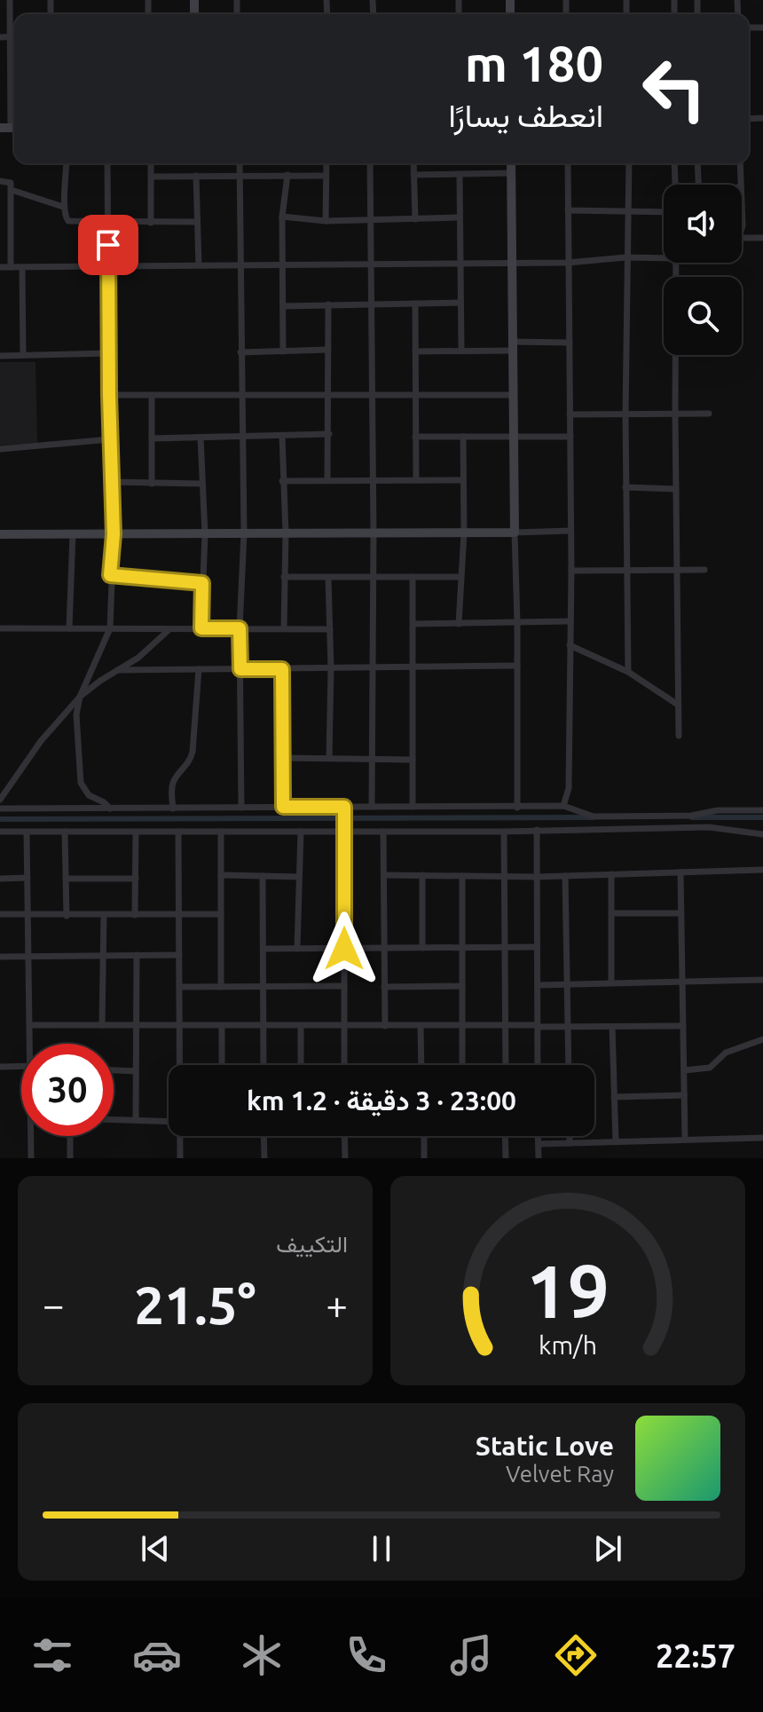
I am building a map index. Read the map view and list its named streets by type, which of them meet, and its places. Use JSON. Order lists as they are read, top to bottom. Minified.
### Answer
{"page":{"turn":["180 m","انعطف يسارًا"],"limit":"30","trip":"23:00 · 3 دقيقة · 1.2 km","tile":"التكييف","heat":["−","21.5°","+"],"song":["Static Love","Velvet Ray"],"tabs":"22:57","gauge":["19","km/h"]}}
